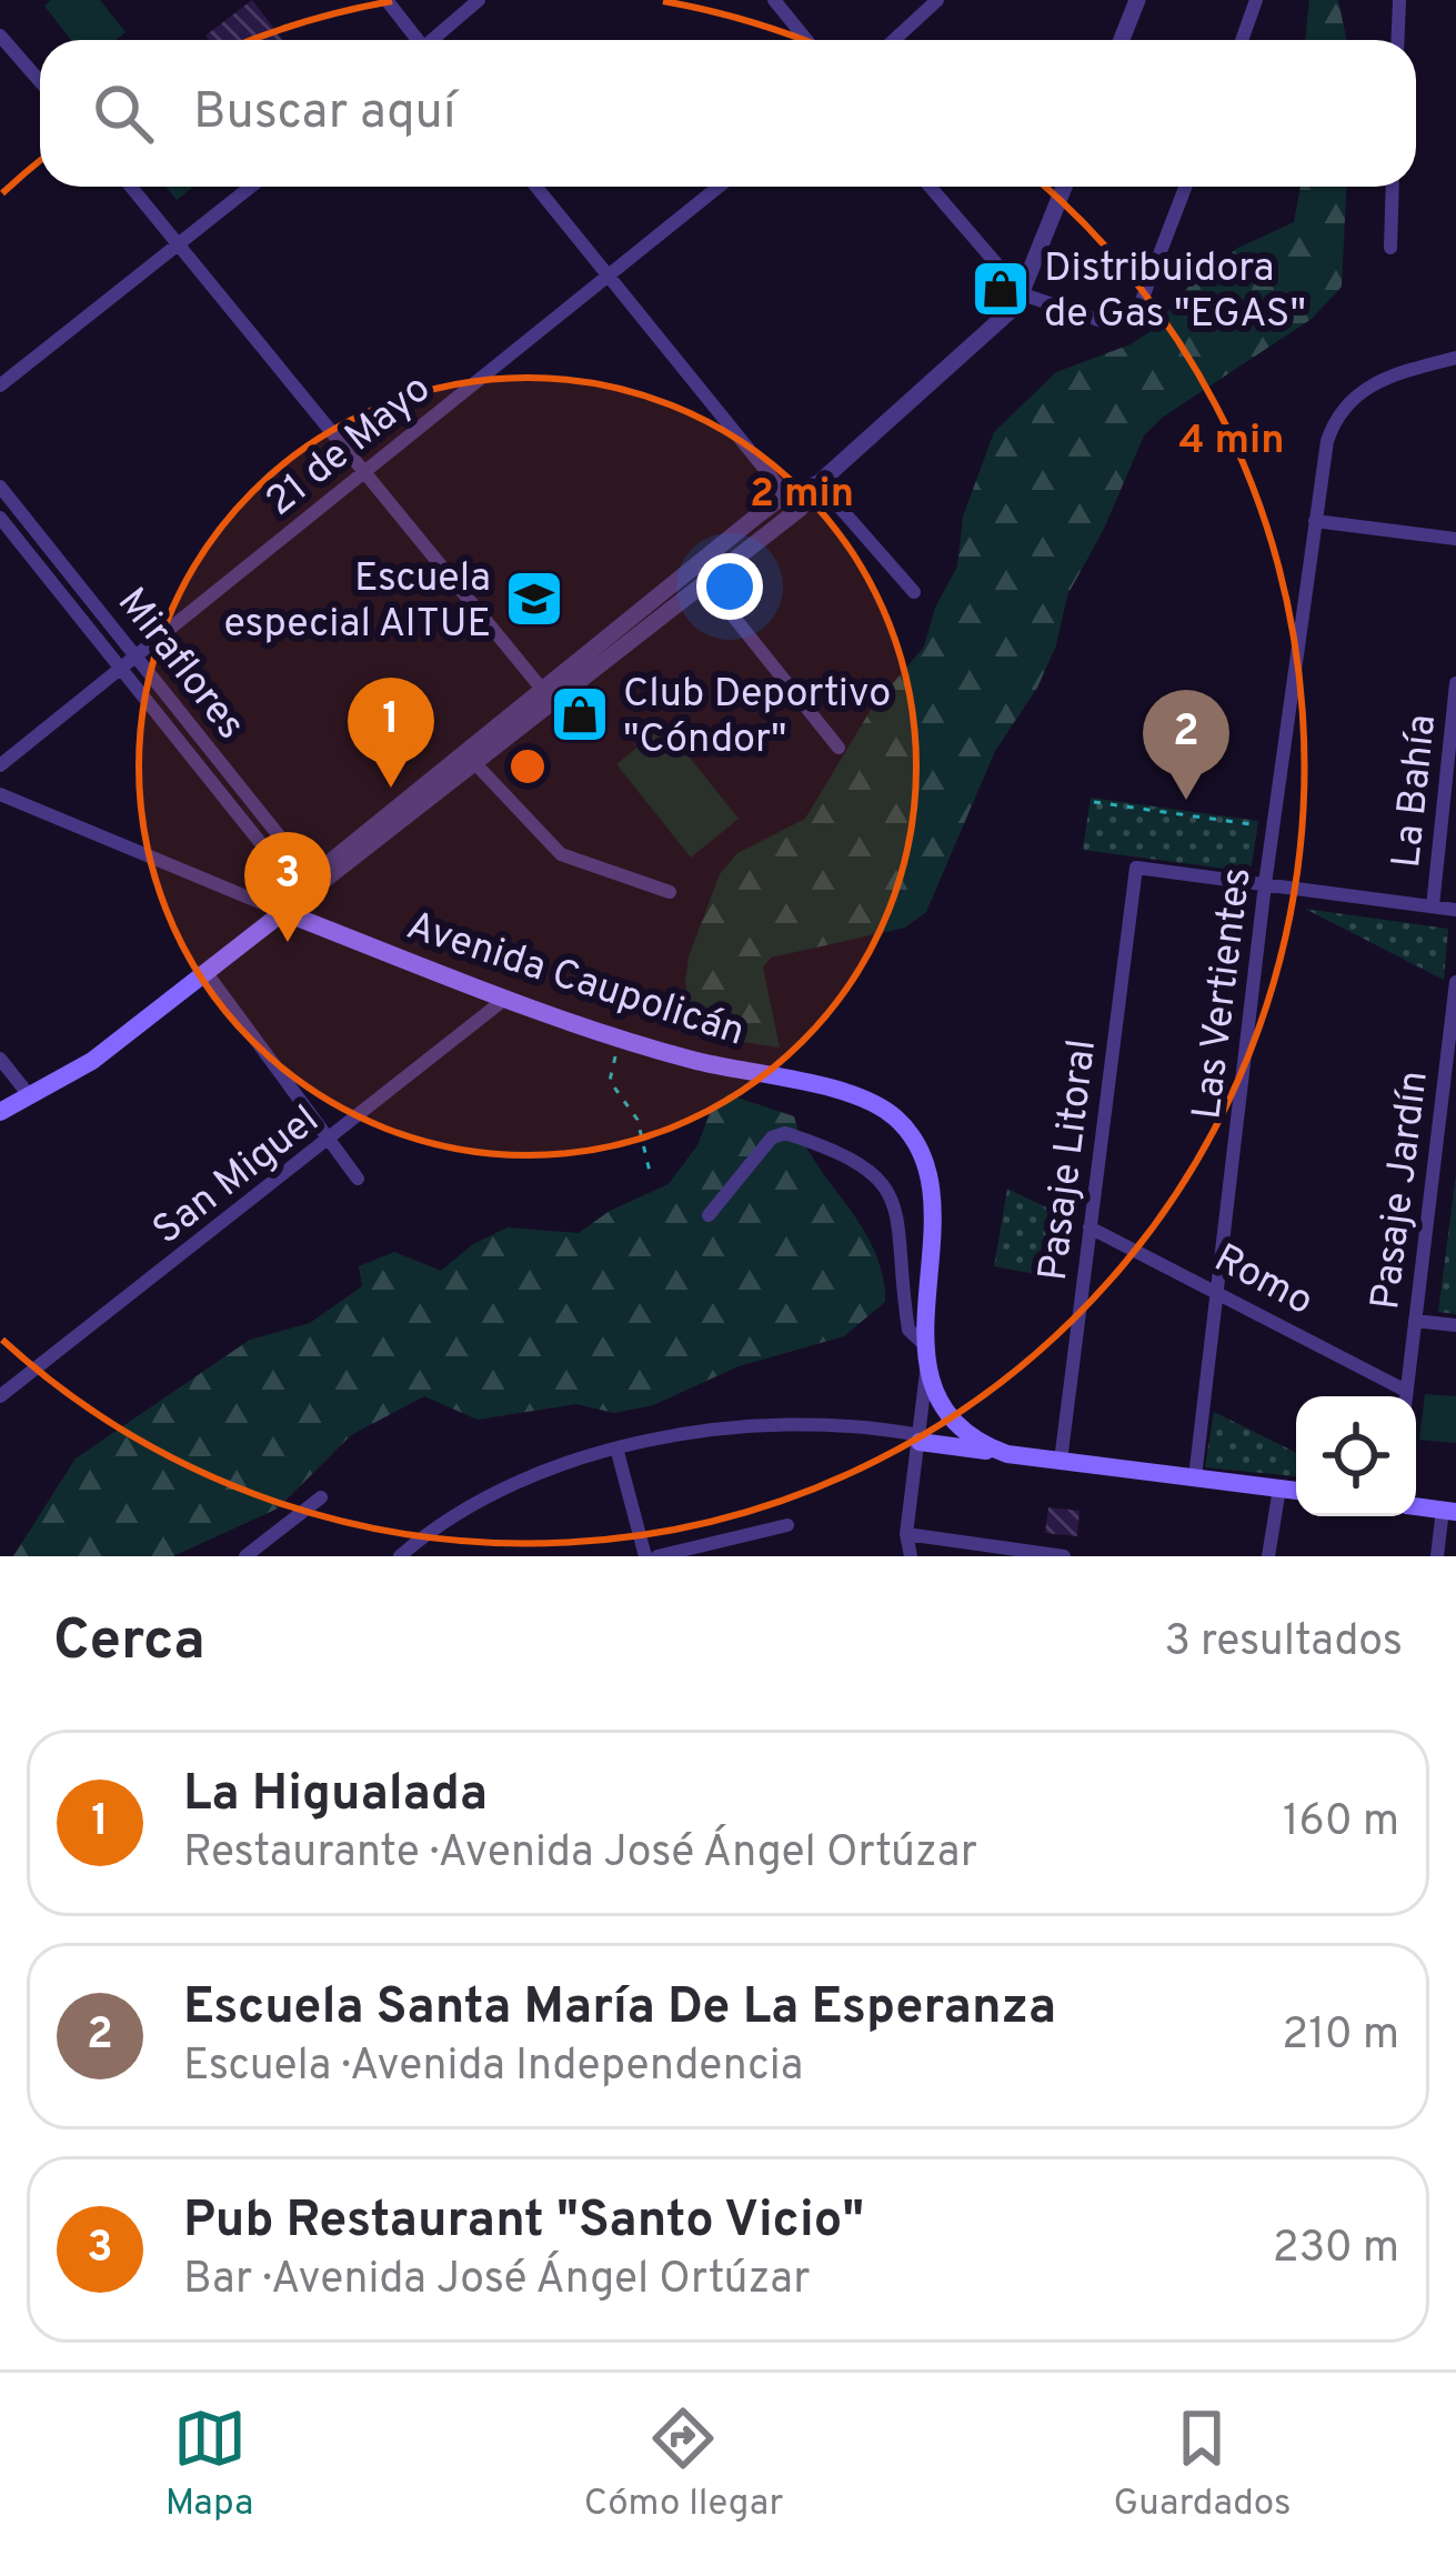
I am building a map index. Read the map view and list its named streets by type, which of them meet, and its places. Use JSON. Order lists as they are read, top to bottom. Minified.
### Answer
{"streets":{"main road":["Avenida Caupolicán"],"street":["21 de Mayo","Miraflores","La Bahía","Las Vertientes","Pasaje Litoral","San Miguel","Pasaje Jardín","Romo"]},"crossings":[["21 de Mayo","Miraflores"],["Avenida Caupolicán","San Miguel"],["Las Vertientes","Pasaje Litoral"],["Las Vertientes","Romo"],["Pasaje Litoral","Romo"]],"places":{"shop":["Distribuidora de Gas \"EGAS\"","Club Deportivo \"Cóndor\""],"school or university":["Escuela especial AITUE"]},"page":{"search":"Buscar aquí","pins":["1","2","3"],"heading":["Cerca","3 resultados"],"list":[{"mark":"1","name":"La Higualada","note":"Restaurante · Avenida José Ángel Ortúzar","value":"160 m"},{"mark":"2","name":"Escuela Santa María De La Esperanza","note":"Escuela · Avenida Independencia","value":"210 m"},{"mark":"3","name":"Pub Restaurant \"Santo Vicio\"","note":"Bar · Avenida José Ángel Ortúzar","value":"230 m"}],"nav":["Mapa","Cómo llegar","Guardados"]},"rings":["4 min","2 min"]}
